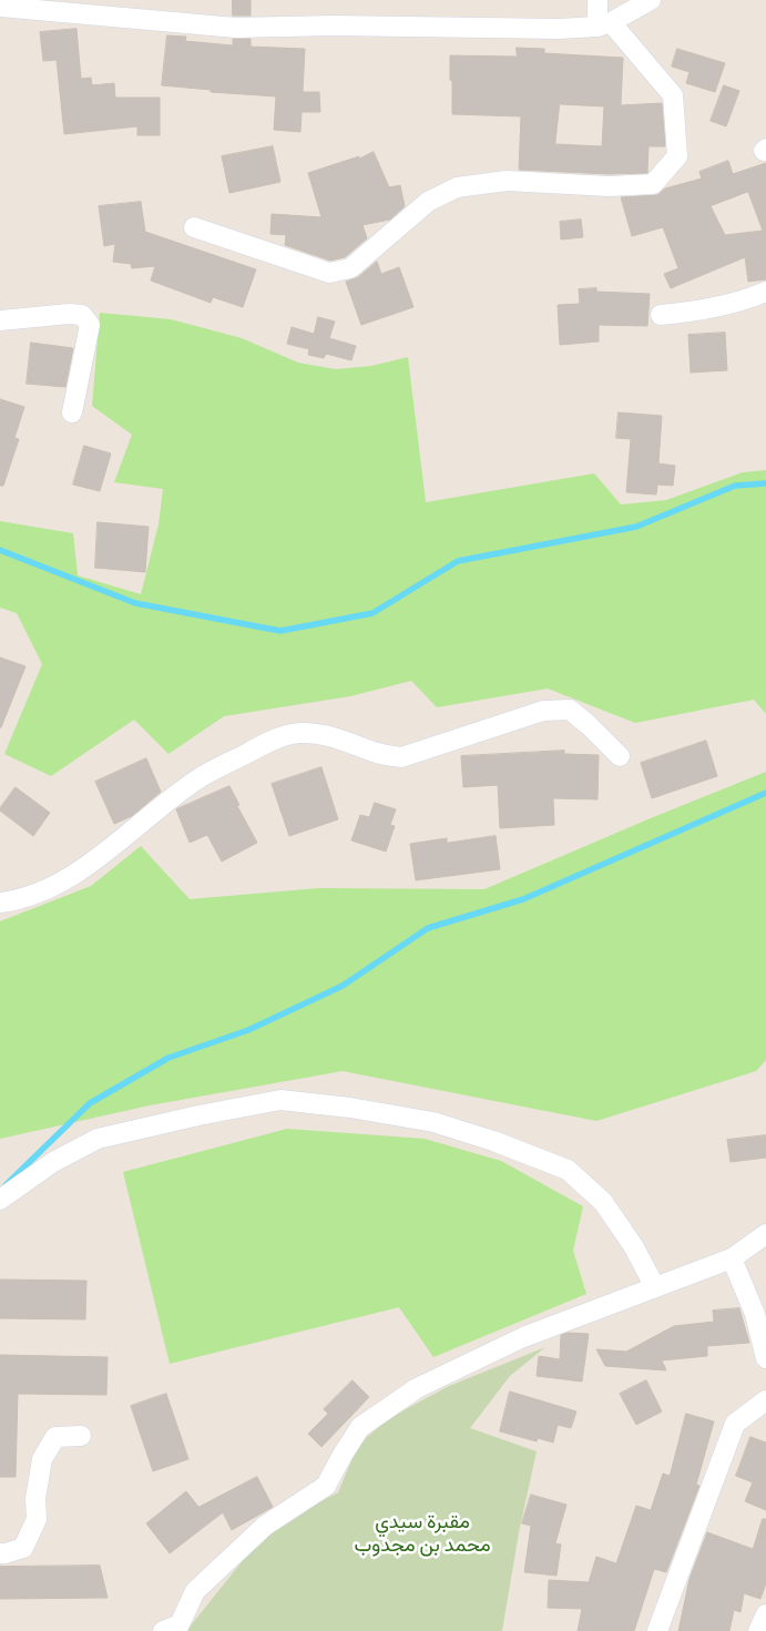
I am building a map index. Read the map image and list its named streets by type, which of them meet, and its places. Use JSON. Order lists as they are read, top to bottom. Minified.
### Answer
{"parks":["مقبرة سيدي محمد بن مجدوب"]}
